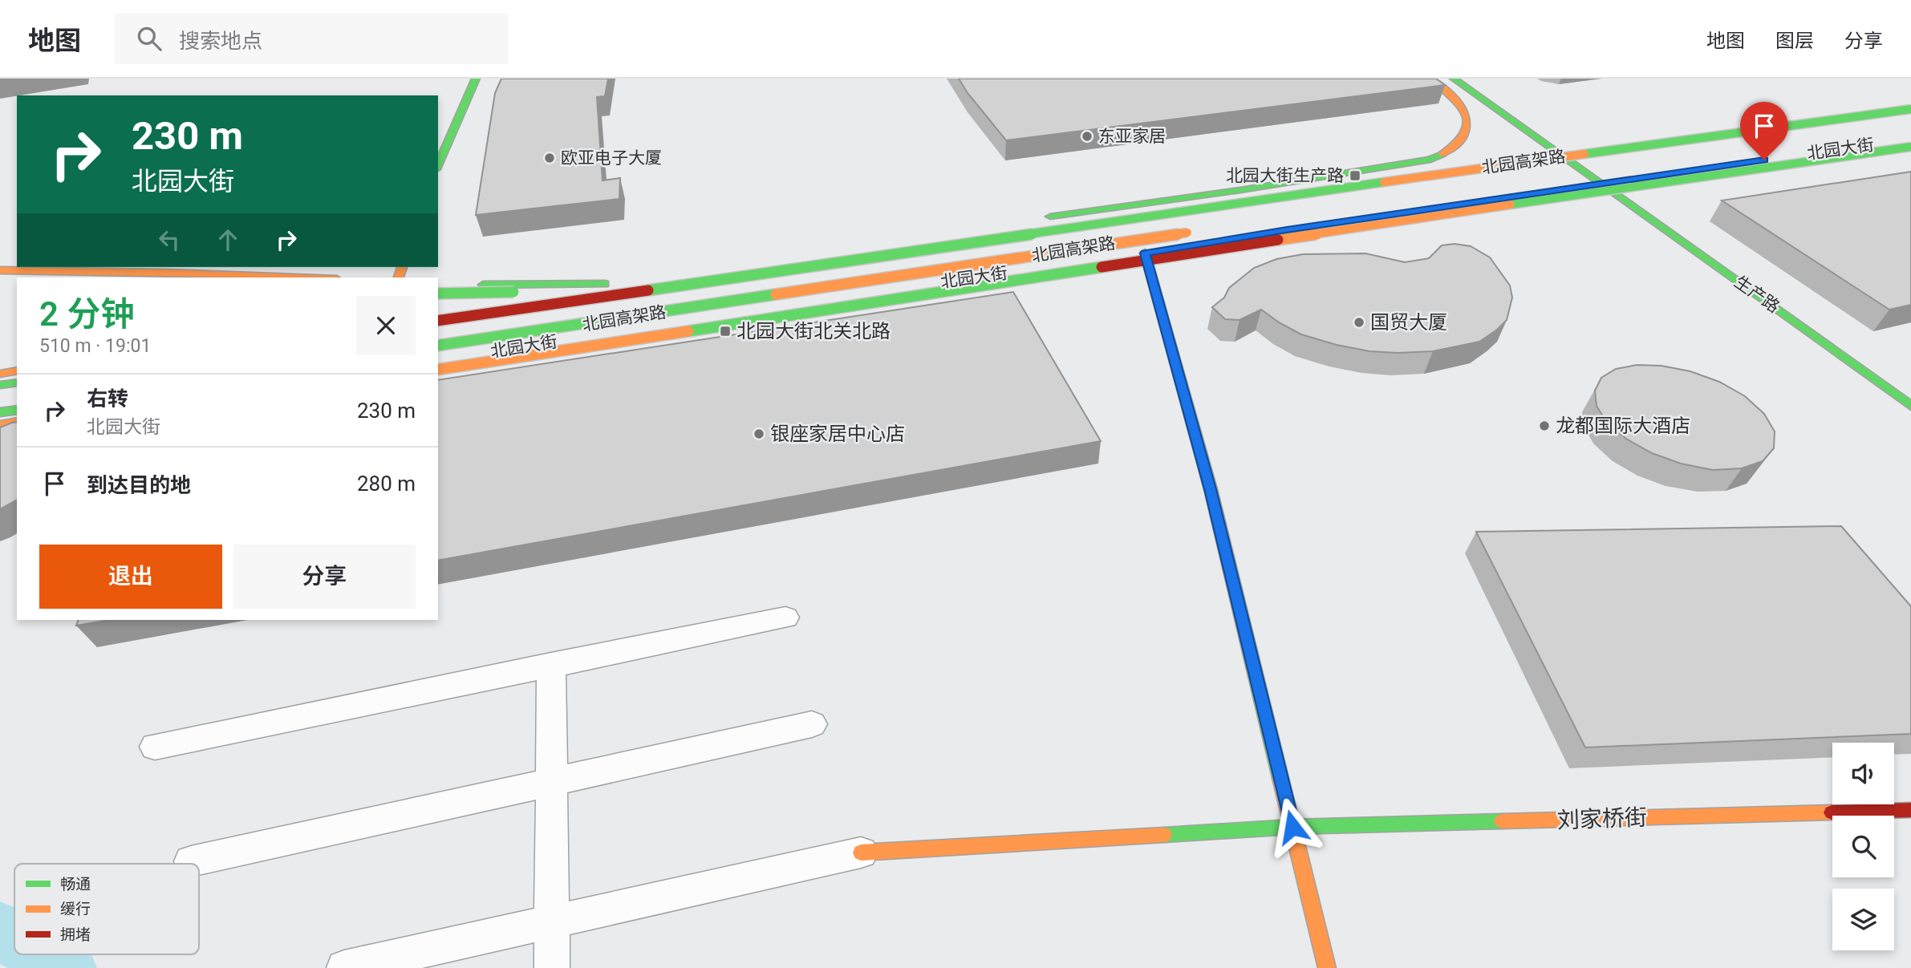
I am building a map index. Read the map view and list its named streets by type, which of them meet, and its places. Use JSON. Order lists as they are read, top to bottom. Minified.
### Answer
{"streets":{"main road":["北园大街","北园高架路","生产路","刘家桥街"]},"crossings":[["北园大街","北园高架路"],["北园大街","生产路"],["北园高架路","生产路"]],"places":{"other":["东亚家居","欧亚电子大厦","国贸大厦","龙都国际大酒店","银座家居中心店"],"transit":["北园大街生产路","北园大街北关北路"]},"legend":["畅通","缓行","拥堵"],"page":{"header":"地图","search":"搜索地点","nav":["地图","图层","分享"],"turn":["230 m","北园大街"],"heading":["2 分钟","510 m · 19:01"],"list":[{"name":"右转","note":"北园大街","value":"230 m"},{"name":"到达目的地","value":"280 m"}],"buttons":["退出","分享"]}}
